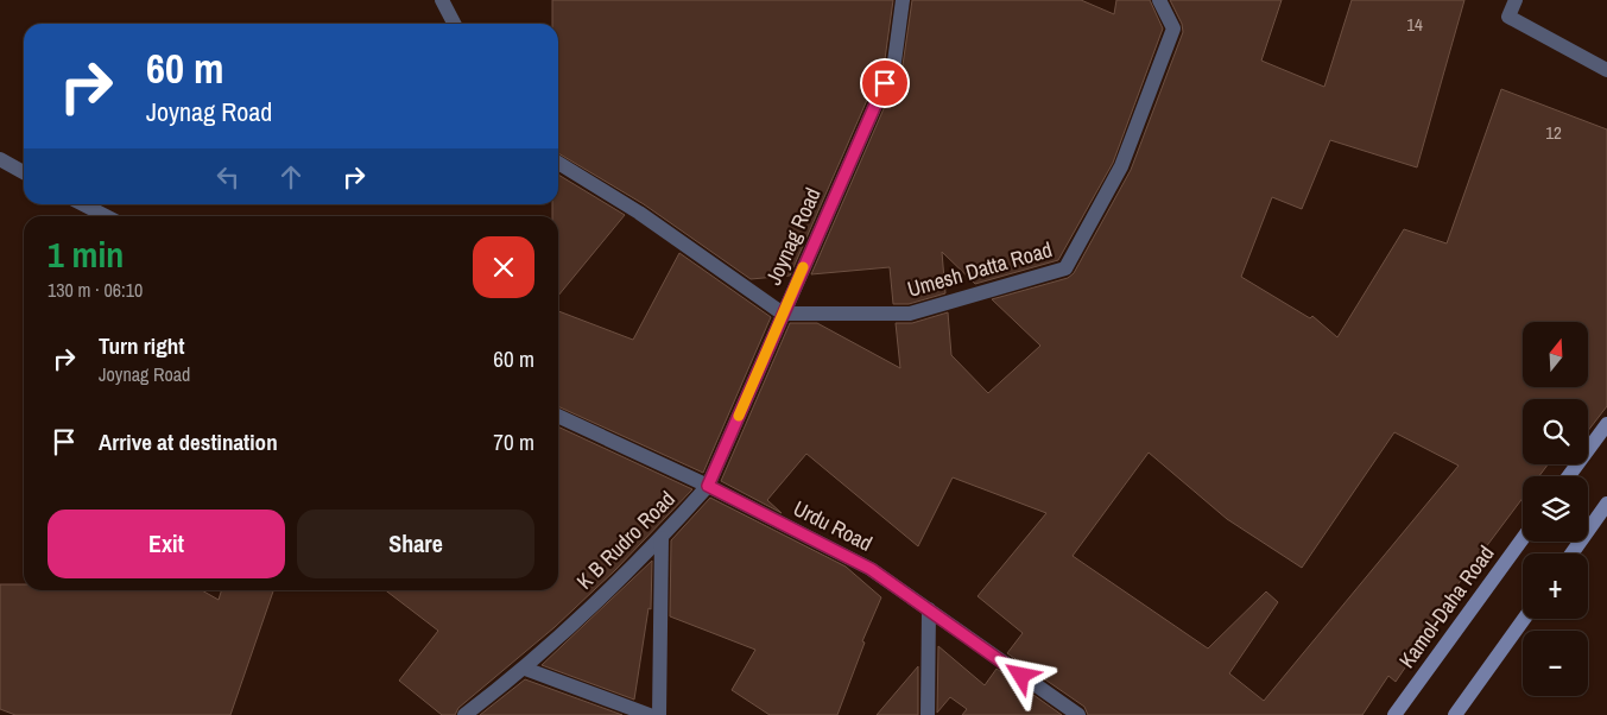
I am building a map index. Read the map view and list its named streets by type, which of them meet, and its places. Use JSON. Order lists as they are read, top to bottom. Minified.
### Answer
{"streets":{"main road":["Kamol-Daha Road"],"street":["Joynag Road","Umesh Datta Road","Urdu Road","K B Rudro Road"]},"crossings":[["Joynag Road","Umesh Datta Road"],["Joynag Road","Urdu Road"],["Joynag Road","K B Rudro Road"],["Urdu Road","K B Rudro Road"]],"house_numbers":["14","12"],"north":"top","page":{"turn":["60 m","Joynag Road"],"heading":["1 min","130 m · 06:10"],"list":[{"name":"Turn right","note":"Joynag Road","value":"60 m"},{"name":"Arrive at destination","value":"70 m"}],"map_buttons":["+","−"],"buttons":["Exit","Share"]}}
